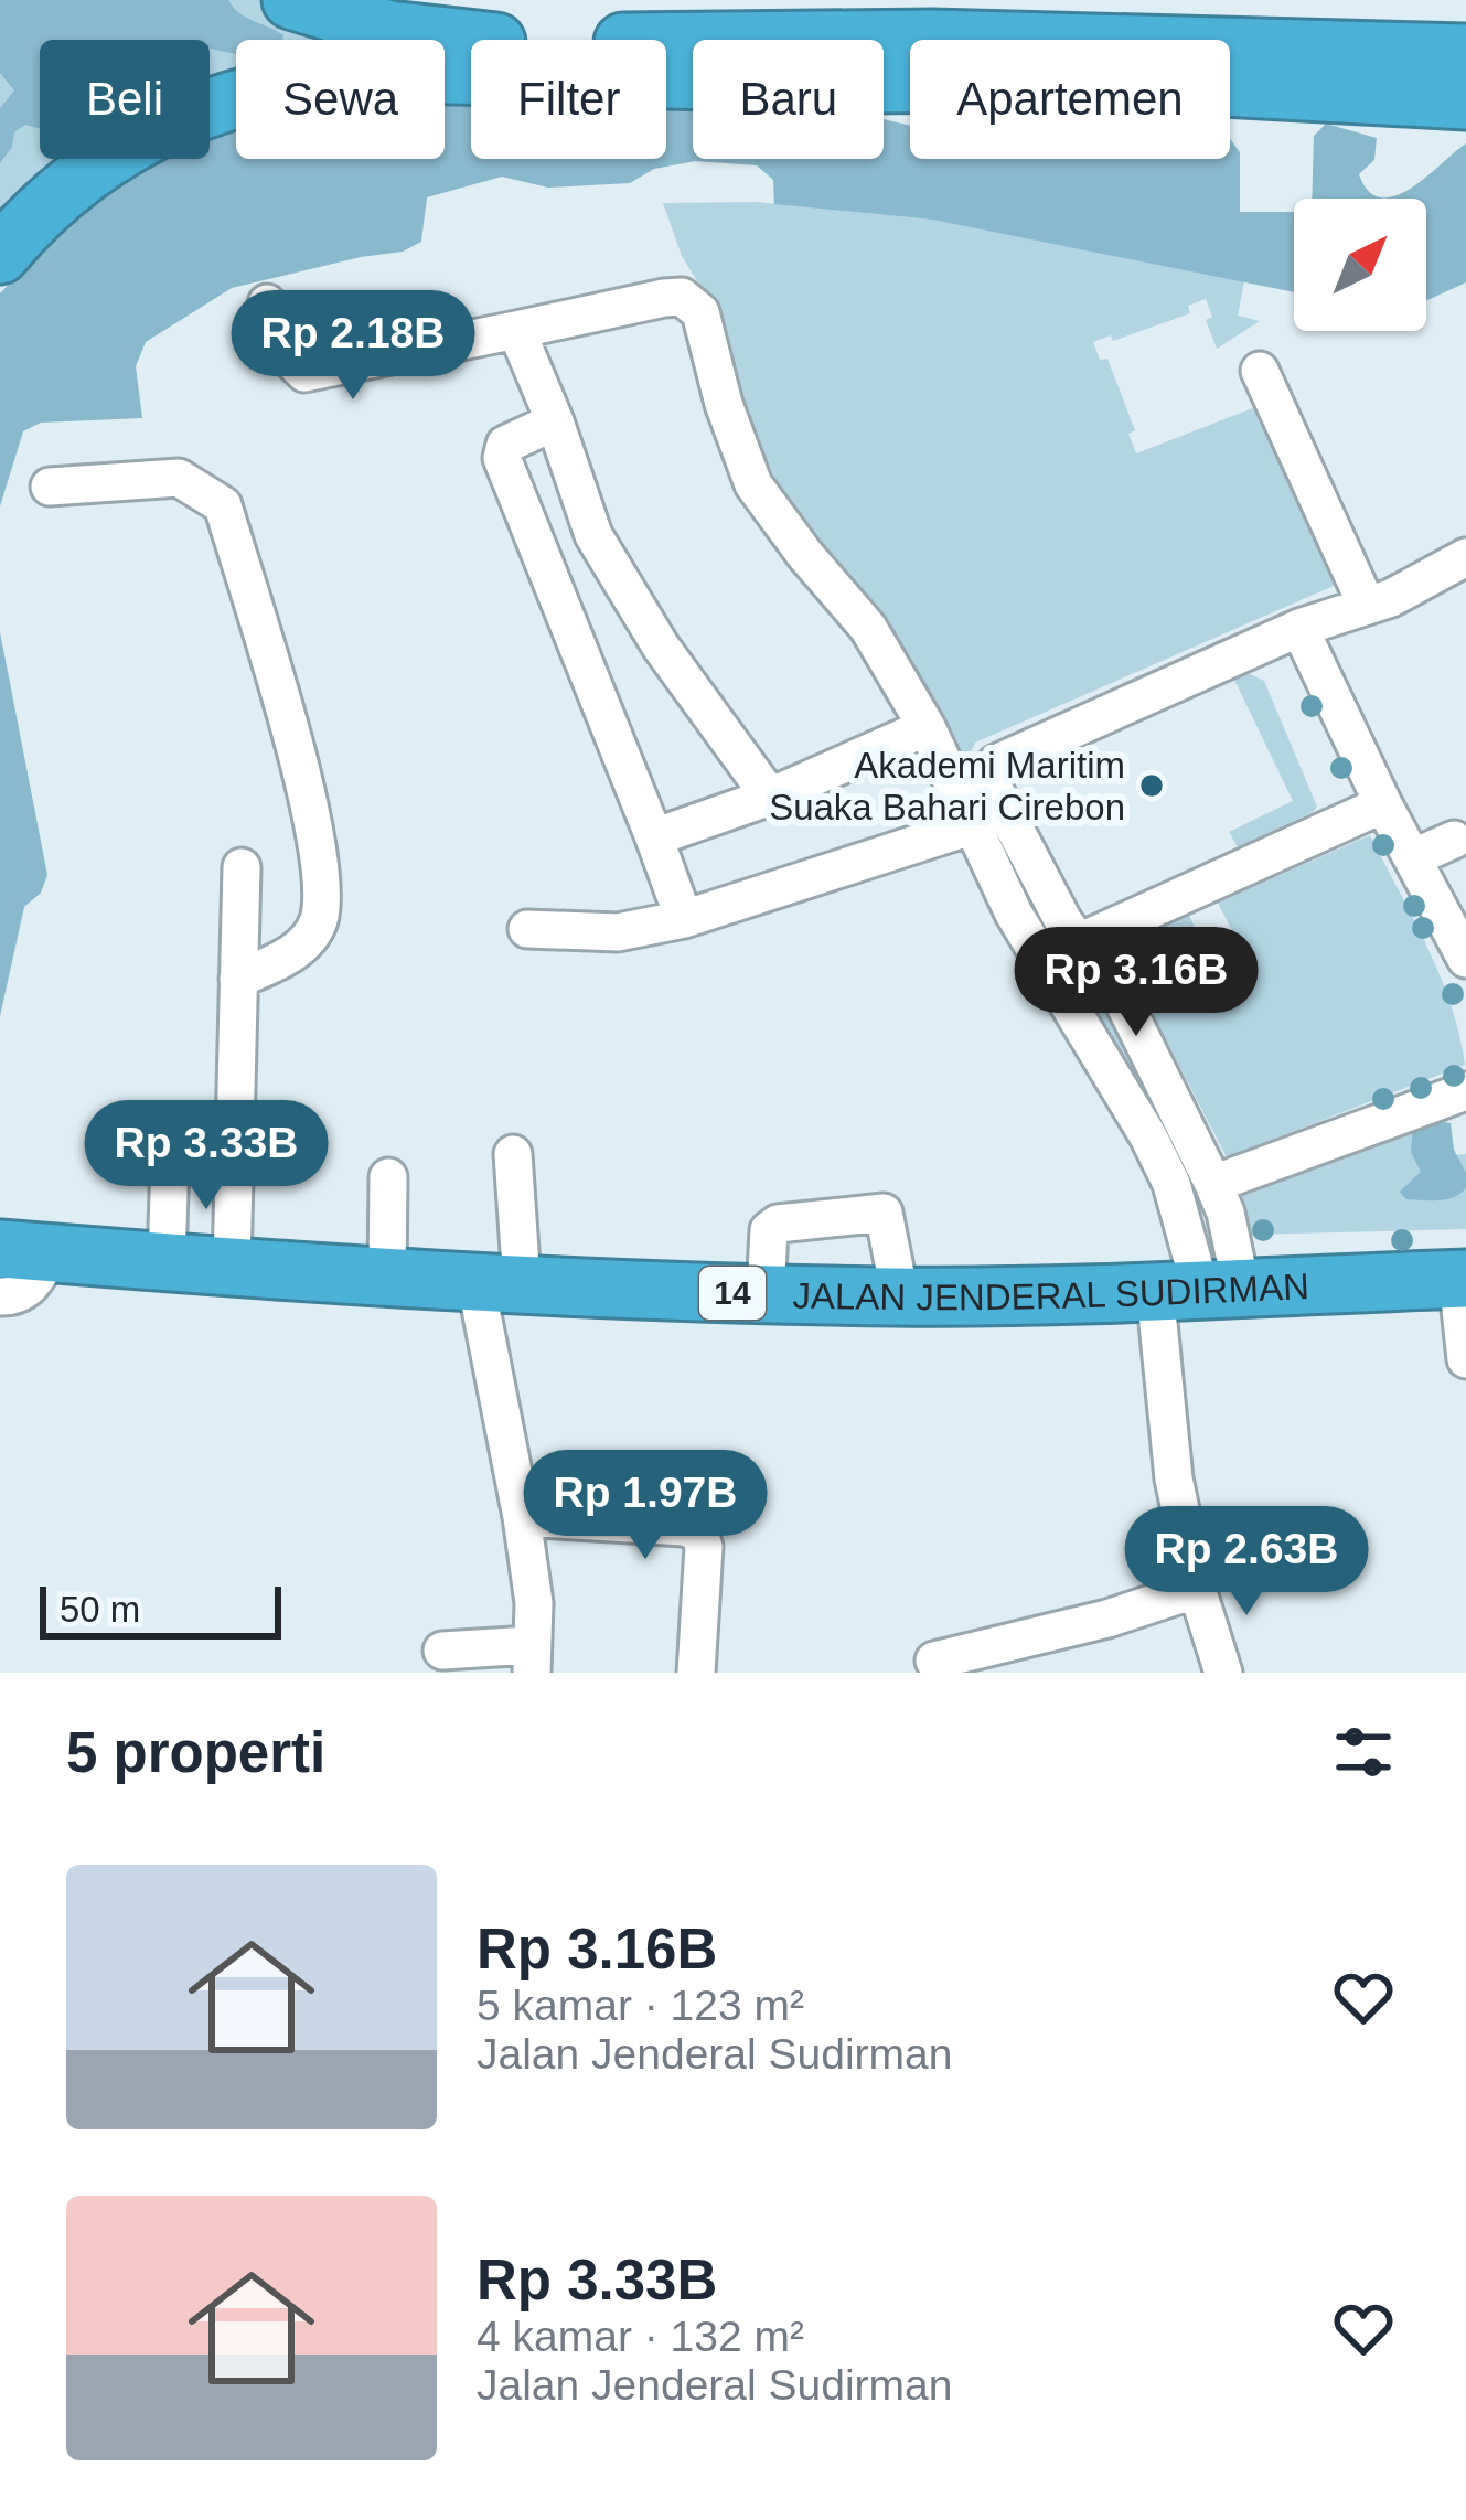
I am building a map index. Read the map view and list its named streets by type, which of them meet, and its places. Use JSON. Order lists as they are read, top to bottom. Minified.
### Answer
{"streets":{"highway":["JALAN JENDERAL SUDIRMAN","14"]},"places":["Akademi Maritim Suaka Bahari Cirebon"],"scale_bar":"50 m","north":"top right","page":{"chip":["Beli","Sewa","Filter","Baru","Apartemen"],"price":["Rp 2.18B","Rp 3.16B","Rp 3.33B","Rp 1.97B","Rp 2.63B"],"scale":"50 m","heading":"5 properti","list":[{"name":"Rp 3.16B","note":"5 kamar · 123 m² · Jalan Jenderal Sudirman"},{"name":"Rp 3.33B","note":"4 kamar · 132 m² · Jalan Jenderal Sudirman"}]}}
